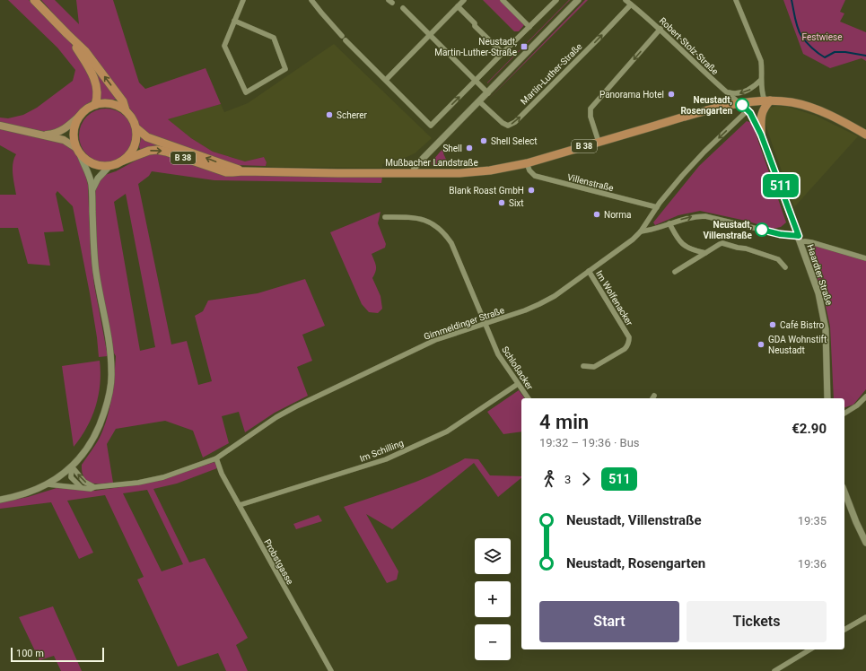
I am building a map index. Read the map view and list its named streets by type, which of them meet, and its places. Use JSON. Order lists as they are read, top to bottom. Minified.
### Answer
{"streets":{"main road":["B 38","Mußbacher Landstraße"],"street":["Robert-Stolz-Straße","Martin-Luther-Straße","Villenstraße","Haardter Straße","Im Wolfenacker","Gimmeldinger Straße","Schloßacker","Im Schilling","Probstgasse"]},"crossings":[["Robert-Stolz-Straße","Martin-Luther-Straße"],["Robert-Stolz-Straße","B 38"],["Robert-Stolz-Straße","Mußbacher Landstraße"],["Robert-Stolz-Straße","Haardter Straße"],["B 38","Mußbacher Landstraße"],["B 38","Haardter Straße"],["Mußbacher Landstraße","Villenstraße"],["Mußbacher Landstraße","Haardter Straße"],["Villenstraße","Gimmeldinger Straße"],["Haardter Straße","Gimmeldinger Straße"],["Im Wolfenacker","Gimmeldinger Straße"],["Gimmeldinger Straße","Schloßacker"],["Gimmeldinger Straße","Probstgasse"],["Schloßacker","Im Schilling"],["Im Schilling","Probstgasse"]],"parks":["Festwiese"],"places":{"transit":["Neustadt, Martin-Luther-Straße"],"other":["Panorama Hotel","Neustadt, Rosengarten","Scherer","Shell Select","Shell","Blank Roast GmbH","Sixt","Norma","Neustadt, Villenstraße","Café Bistro","GDA Wohnstift Neustadt"]},"lines":["bus line 511"],"scale_bar":"100 m","page":{"on_map":"511","heading":["4 min","19:32 – 19:36 · Bus","€2.90"],"legs":["3","511"],"list":[{"name":"Neustadt, Villenstraße","value":"19:35"},{"name":"Neustadt, Rosengarten","value":"19:36"}],"map_buttons":["+","−"],"buttons":["Start","Tickets"],"scale":"100 m"}}
